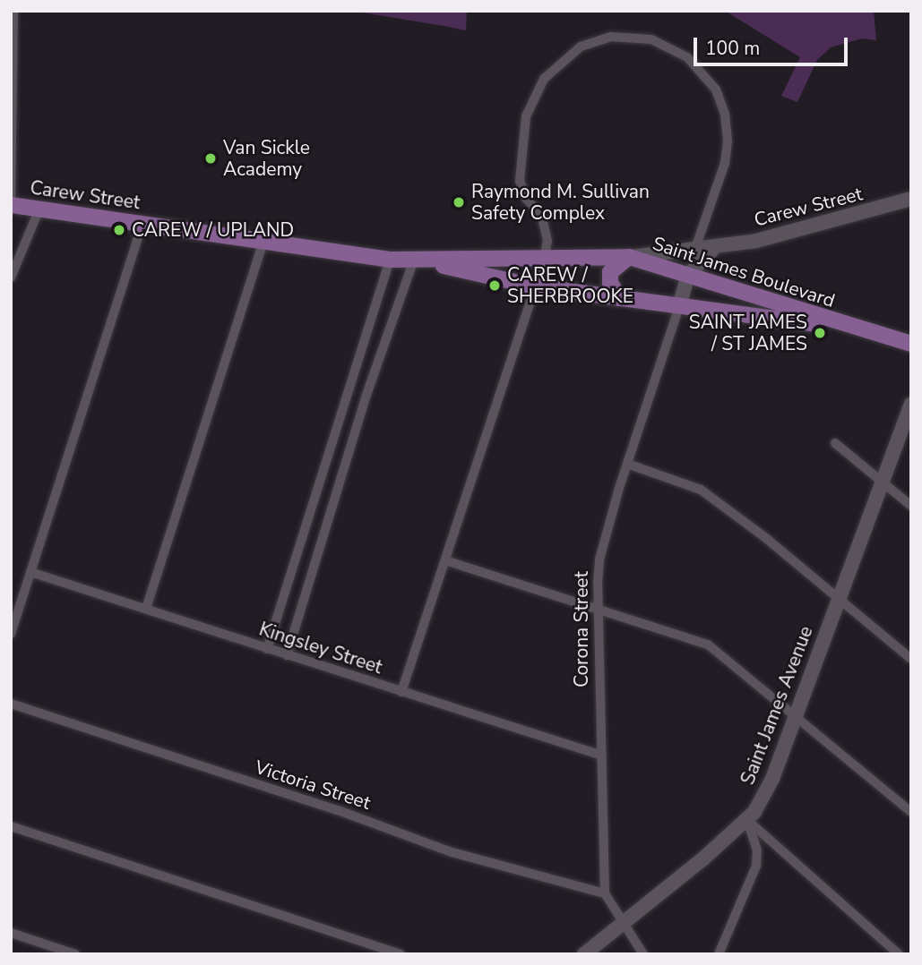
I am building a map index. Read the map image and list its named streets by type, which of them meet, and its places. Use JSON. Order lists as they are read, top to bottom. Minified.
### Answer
{"streets":{"main road":["Carew Street","Saint James Boulevard","Saint James Avenue"],"street":["Corona Street","Kingsley Street","Victoria Street"]},"crossings":[["Carew Street","Saint James Boulevard"],["Carew Street","Corona Street"],["Saint James Boulevard","Corona Street"],["Corona Street","Kingsley Street"],["Corona Street","Saint James Avenue"],["Corona Street","Victoria Street"]],"places":["Van Sickle Academy","Raymond M. Sullivan Safety Complex","CAREW / UPLAND","CAREW / SHERBROOKE","SAINT JAMES / ST JAMES"],"scale_bar":"100 m"}
